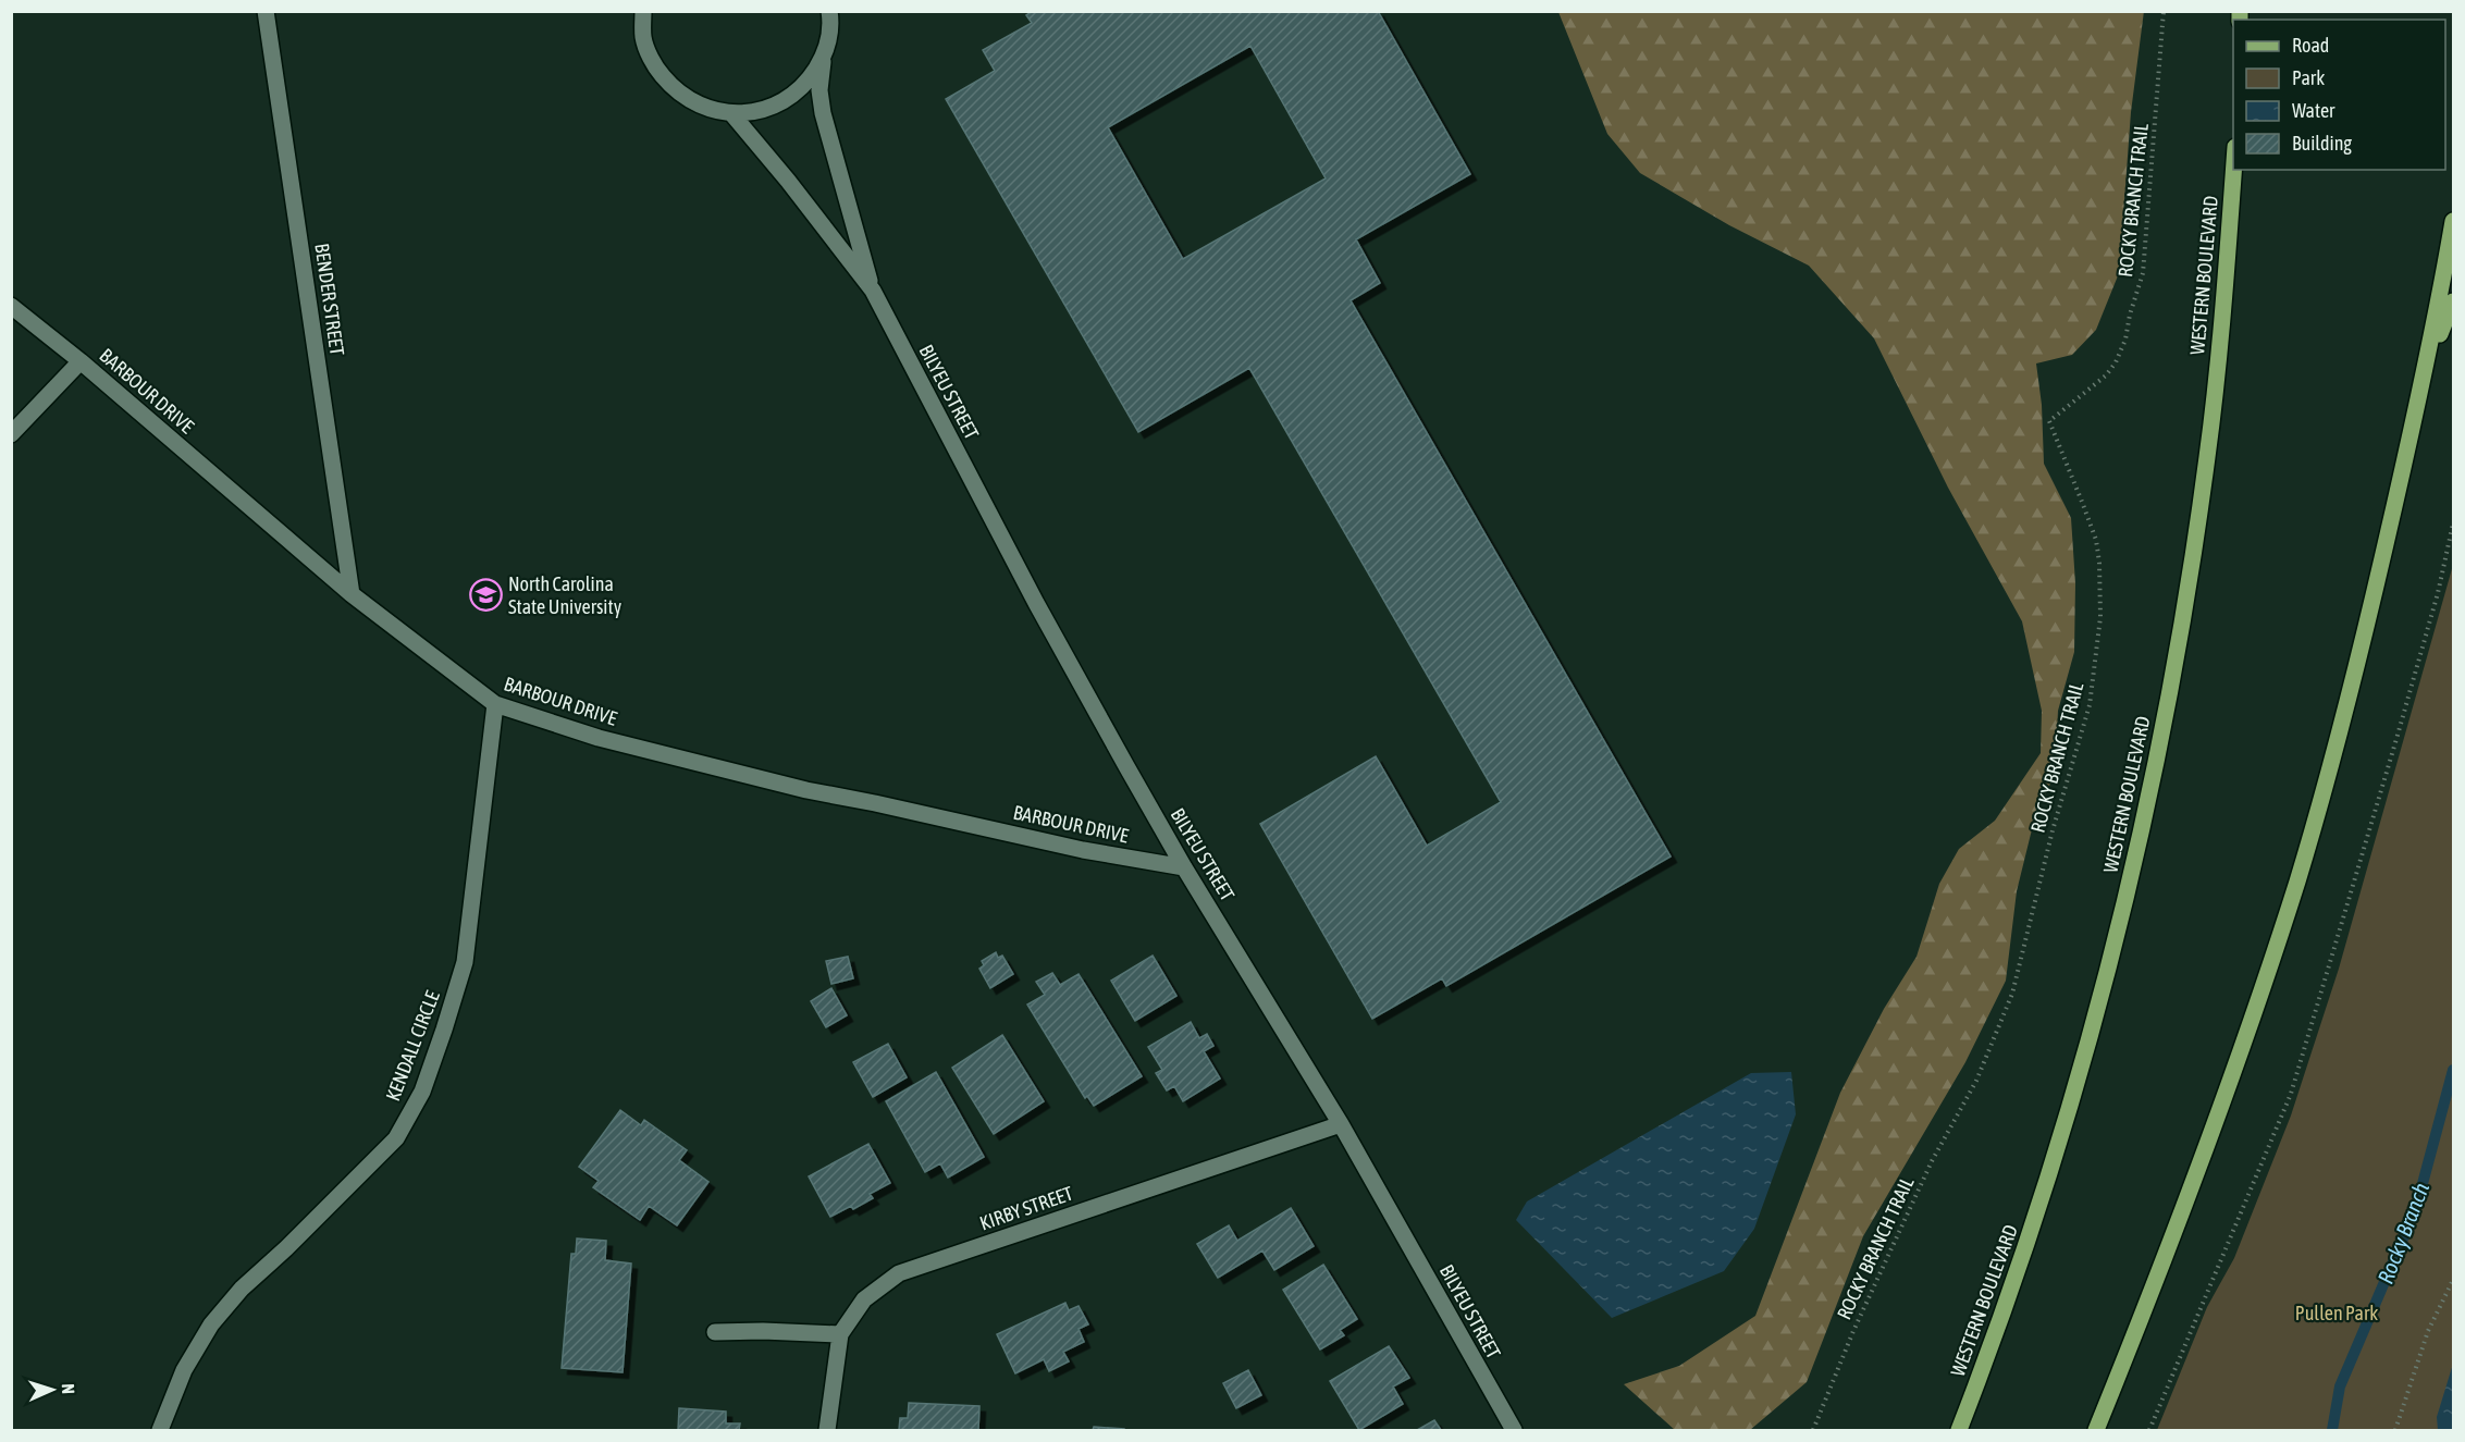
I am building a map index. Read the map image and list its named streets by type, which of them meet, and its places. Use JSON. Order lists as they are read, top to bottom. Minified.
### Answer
{"streets":{"main road":["WESTERN BOULEVARD"],"street":["BENDER STREET","BARBOUR DRIVE","BILYEU STREET","KENDALL CIRCLE","KIRBY STREET"],"path":["ROCKY BRANCH TRAIL"]},"crossings":[["BENDER STREET","BARBOUR DRIVE"],["BARBOUR DRIVE","BILYEU STREET"],["BARBOUR DRIVE","KENDALL CIRCLE"],["BILYEU STREET","KIRBY STREET"]],"water":["Rocky Branch"],"parks":["Pullen Park"],"places":{"school or university":["North Carolina State University"]},"legend":["Road","Park","Water","Building"],"north":"right"}
